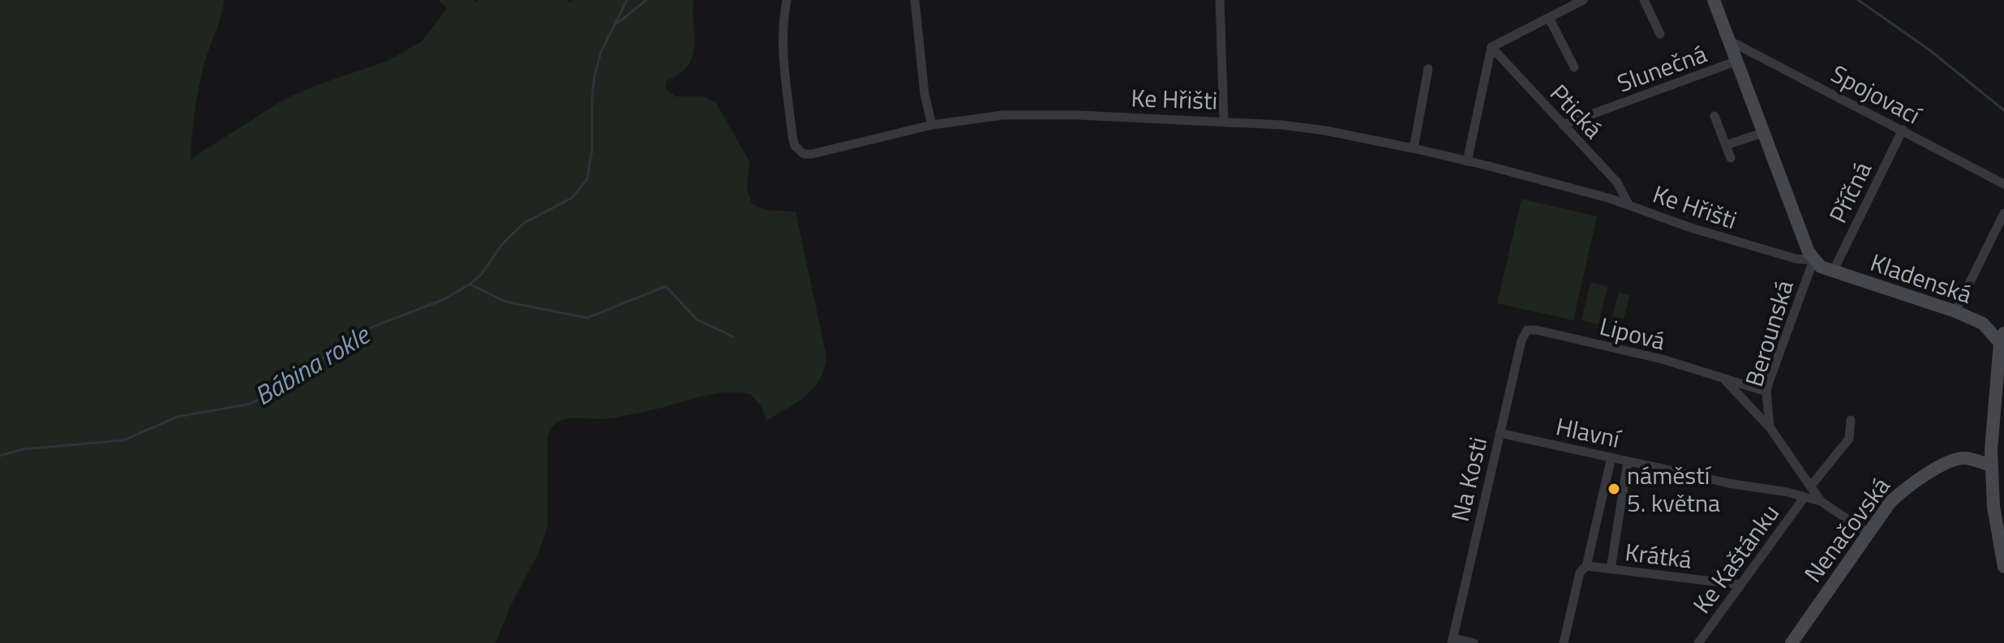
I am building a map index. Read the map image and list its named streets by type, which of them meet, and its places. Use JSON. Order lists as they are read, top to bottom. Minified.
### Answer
{"streets":{"main road":["Kladenská","Nenačovská"],"street":["Slunečná","Spojovací","Ke Hřišti","Ptická","Příčná","Lipová","Berounská","Hlavní","Na Kosti","Krátká","Ke Kaštánku"]},"crossings":[["Slunečná","Ptická"],["Spojovací","Příčná"],["Ke Hřišti","Ptická"],["Ke Hřišti","Kladenská"],["Ke Hřišti","Berounská"],["Příčná","Kladenská"],["Kladenská","Berounská"],["Kladenská","Nenačovská"],["Lipová","Berounská"],["Lipová","Na Kosti"],["Hlavní","Na Kosti"],["Hlavní","Ke Kaštánku"],["Krátká","Ke Kaštánku"]],"water":["Bábina rokle"],"places":["náměstí 5. května"]}
